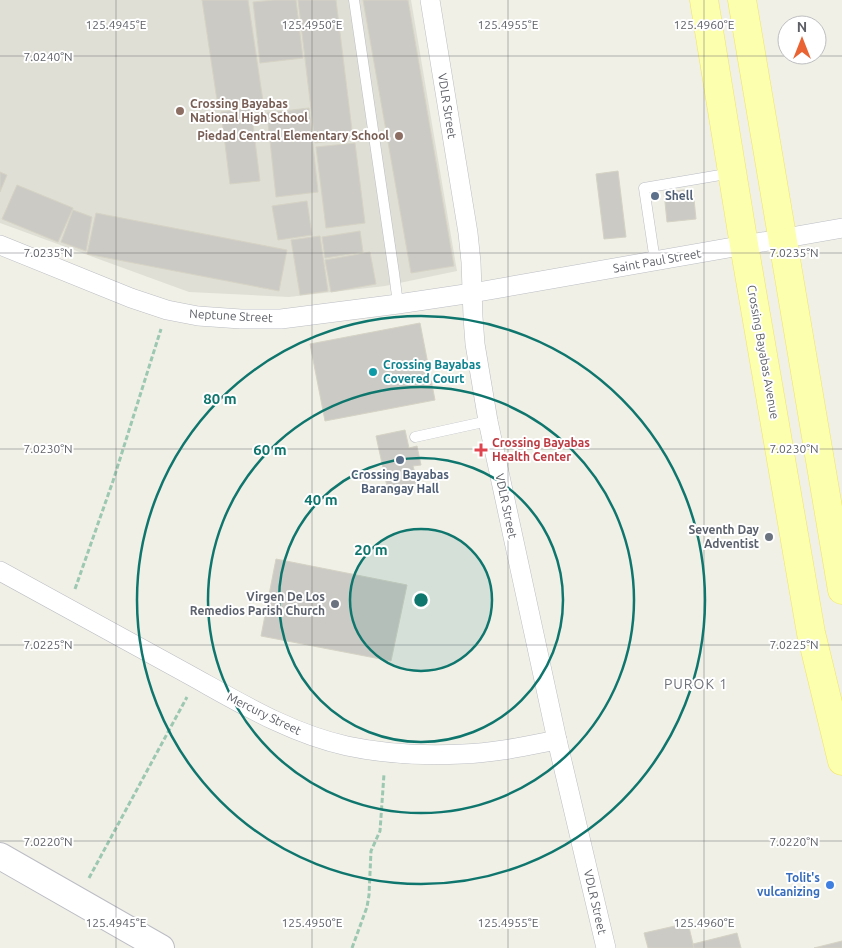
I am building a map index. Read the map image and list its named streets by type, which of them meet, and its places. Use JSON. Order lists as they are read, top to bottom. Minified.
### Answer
{"streets":{"main road":["Crossing Bayabas Avenue"],"street":["VDLR Street","Saint Paul Street","Neptune Street","Mercury Street"]},"crossings":[["VDLR Street","Saint Paul Street"],["VDLR Street","Neptune Street"],["VDLR Street","Mercury Street"],["Saint Paul Street","Neptune Street"],["Saint Paul Street","Crossing Bayabas Avenue"]],"districts":["PUROK 1"],"places":{"other":["Crossing Bayabas National High School","Piedad Central Elementary School","Shell","Crossing Bayabas Covered Court","Crossing Bayabas Barangay Hall","Seventh Day Adventist","Virgen De Los Remedios Parish Church","Tolit's vulcanizing"],"health":["Crossing Bayabas Health Center"]},"north":"top","coordinates":["125.4945°E","125.4950°E","125.4955°E","125.4960°E","7.0240°N","7.0235°N","7.0230°N","7.0225°N","7.0220°N"],"rings":["80 m","60 m","40 m","20 m"]}
